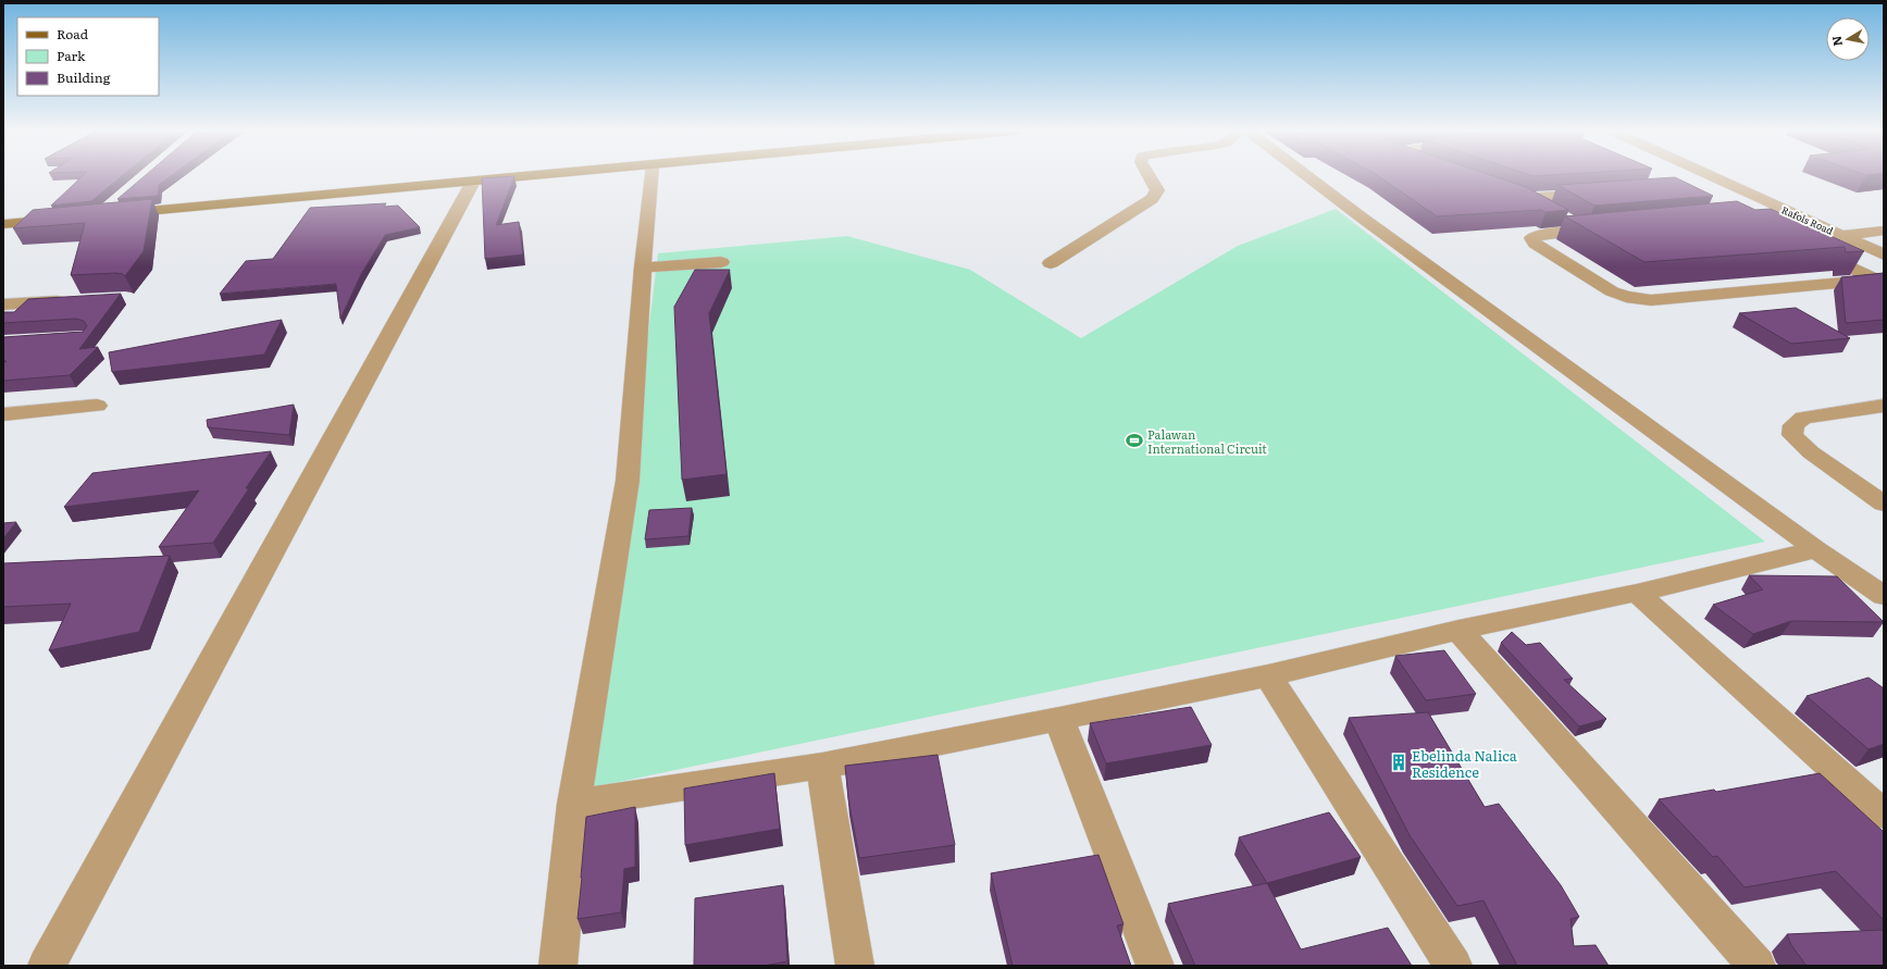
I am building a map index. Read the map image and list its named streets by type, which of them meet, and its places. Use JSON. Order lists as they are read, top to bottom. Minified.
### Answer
{"streets":{"street":["Rafols Road"]},"places":{"sports":["Palawan International Circuit"],"building":["Ebelinda Nalica Residence"]},"legend":["Road","Park","Building"],"north":"left"}
